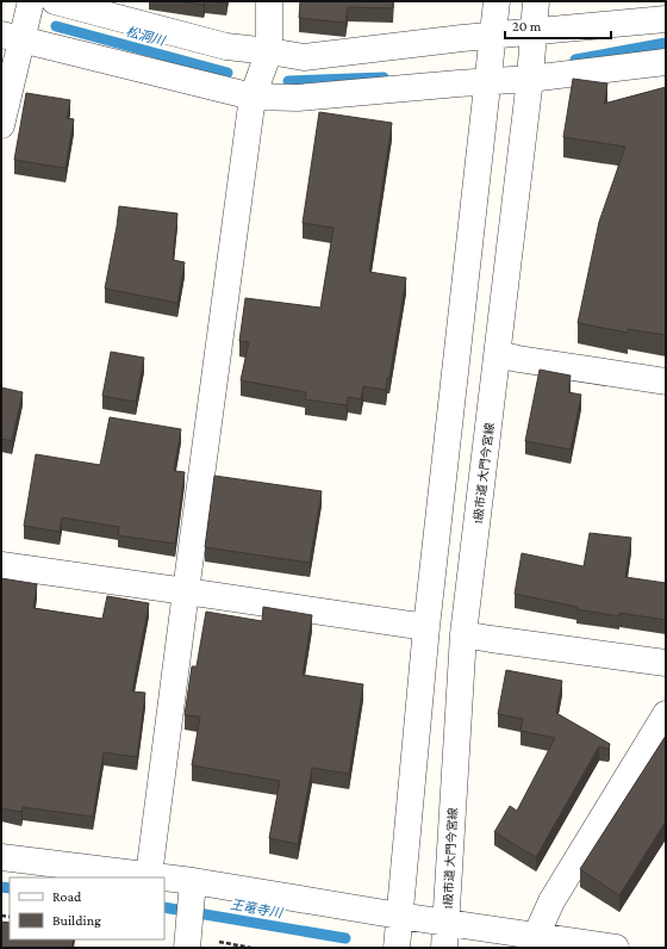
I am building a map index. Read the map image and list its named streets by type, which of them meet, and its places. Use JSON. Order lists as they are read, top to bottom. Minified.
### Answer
{"streets":{"street":["1級市道 大門今宮線"]},"water":["松洞川","王竜寺川"],"legend":["Road","Building"],"scale_bar":"20 m"}
